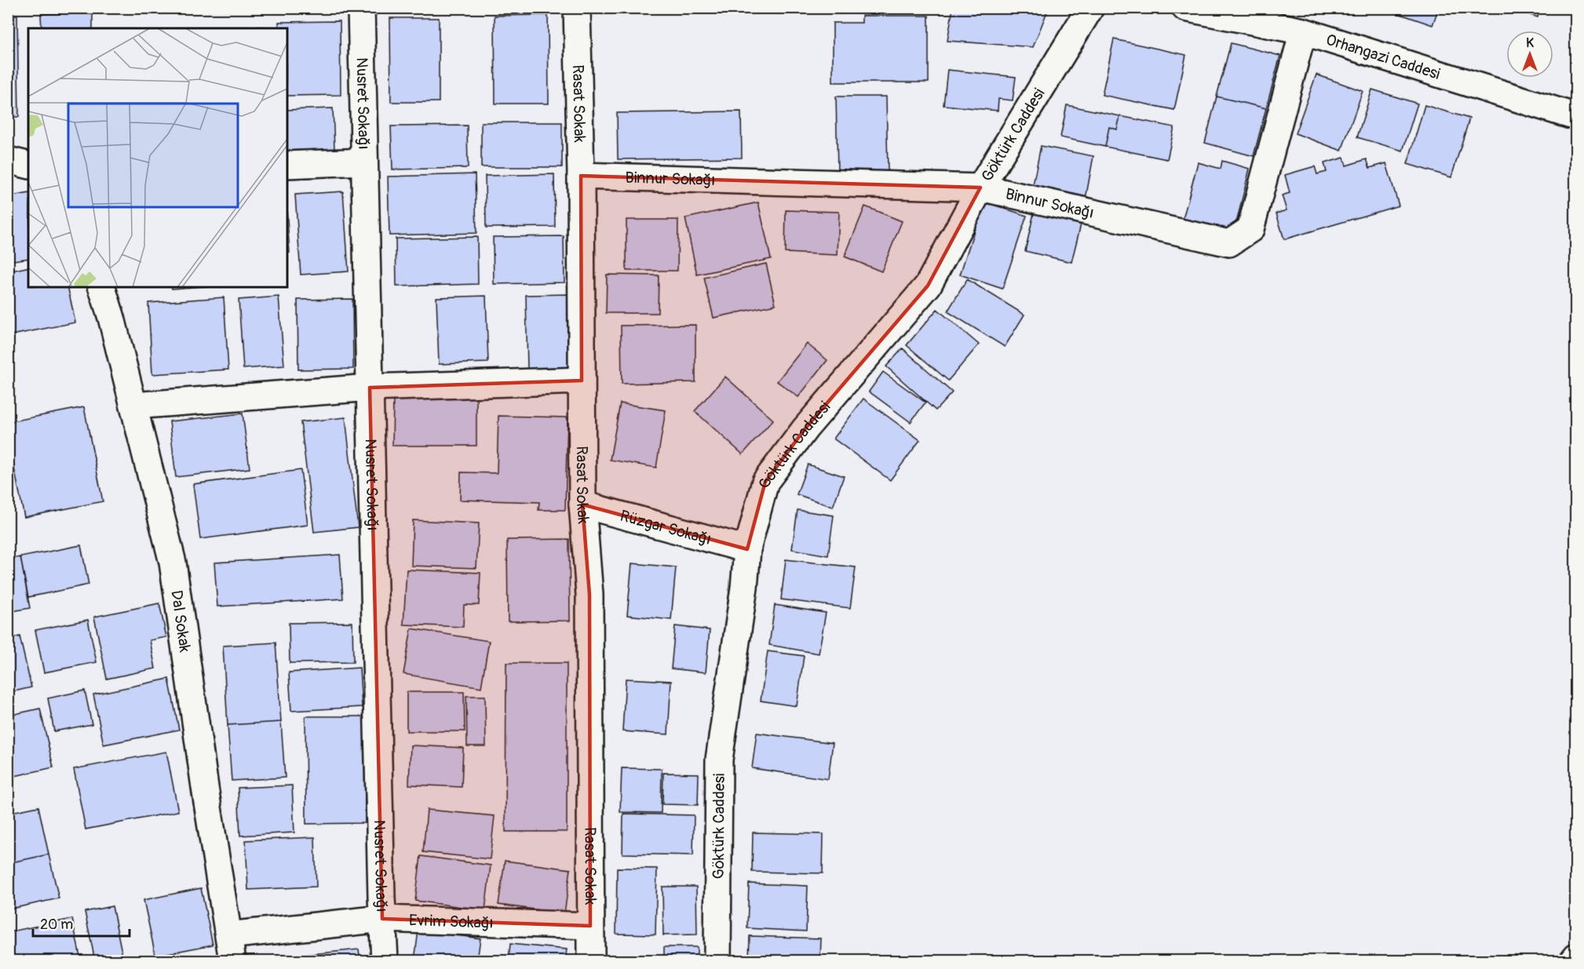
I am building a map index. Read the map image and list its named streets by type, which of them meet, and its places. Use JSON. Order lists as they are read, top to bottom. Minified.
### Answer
{"streets":{"street":["Orhangazi Caddesi","Nusret Sokağı","Rasat Sokak","Göktürk Caddesi","Binnur Sokağı","Rüzgar Sokağı","Dal Sokak","Evrim Sokağı"]},"crossings":[["Orhangazi Caddesi","Binnur Sokağı"],["Nusret Sokağı","Evrim Sokağı"],["Rasat Sokak","Binnur Sokağı"],["Rasat Sokak","Rüzgar Sokağı"],["Rasat Sokak","Evrim Sokağı"],["Göktürk Caddesi","Binnur Sokağı"],["Göktürk Caddesi","Rüzgar Sokağı"],["Dal Sokak","Evrim Sokağı"]],"scale_bar":"20 m","north":"top"}
